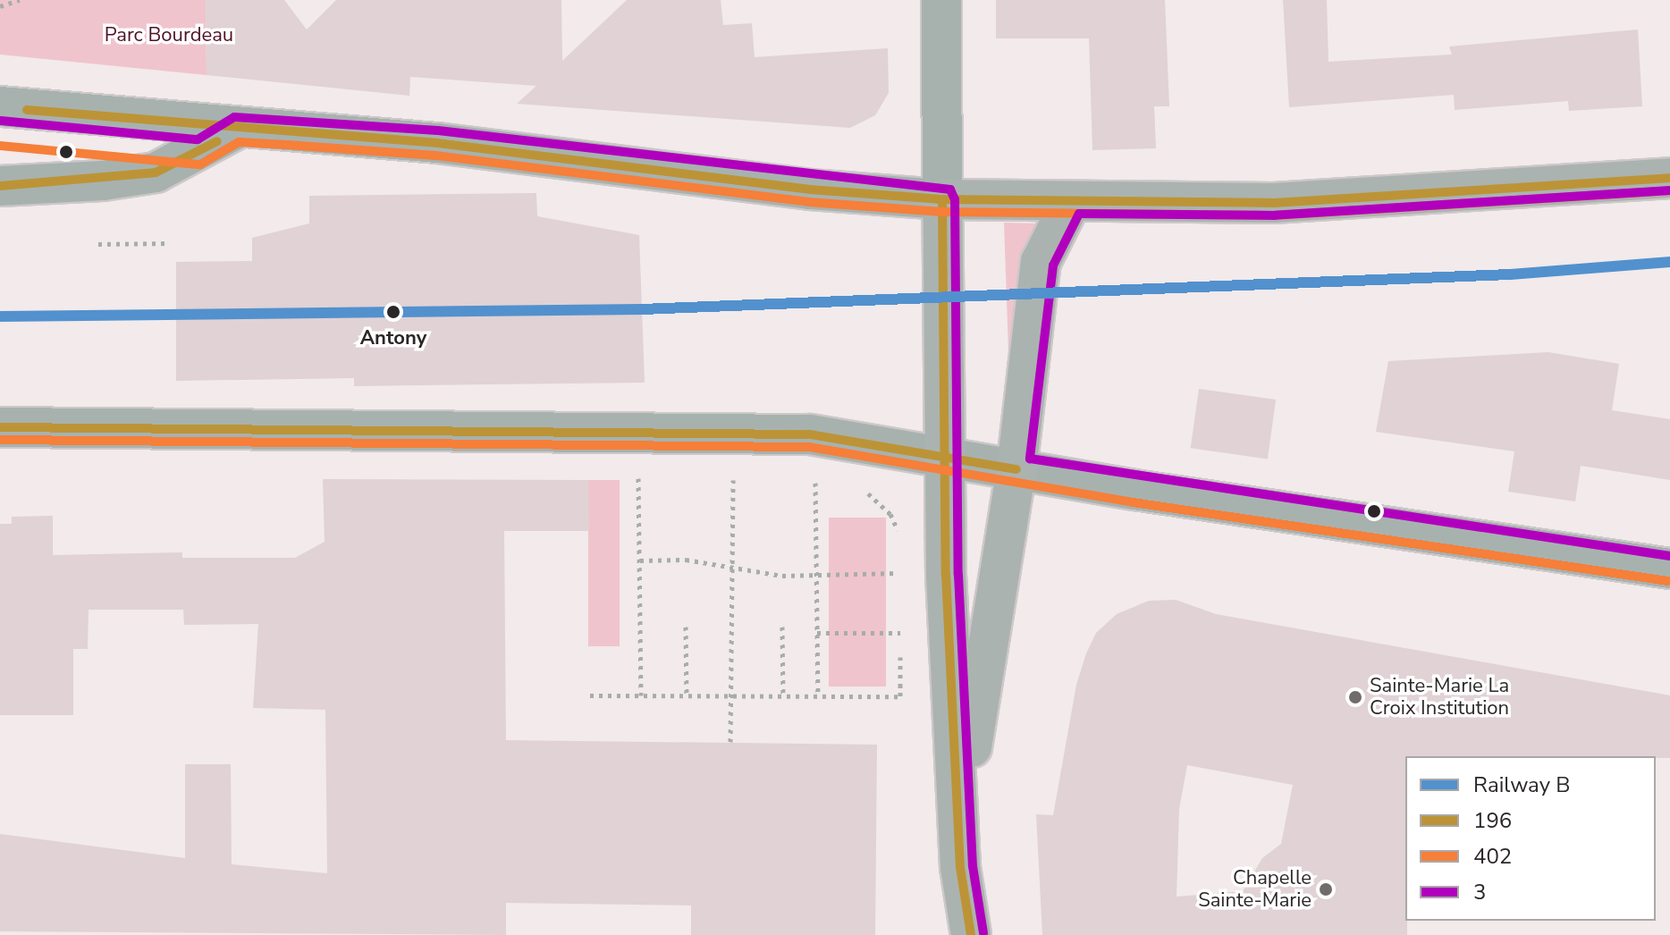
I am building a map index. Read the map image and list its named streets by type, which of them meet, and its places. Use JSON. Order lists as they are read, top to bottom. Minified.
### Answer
{"parks":["Parc Bourdeau"],"places":["Antony","Sainte-Marie La Croix Institution","Chapelle Sainte-Marie"],"lines":["transit line 196","transit line 3","transit line 402","rail line B"],"legend":["Railway B","196","402","3"]}
